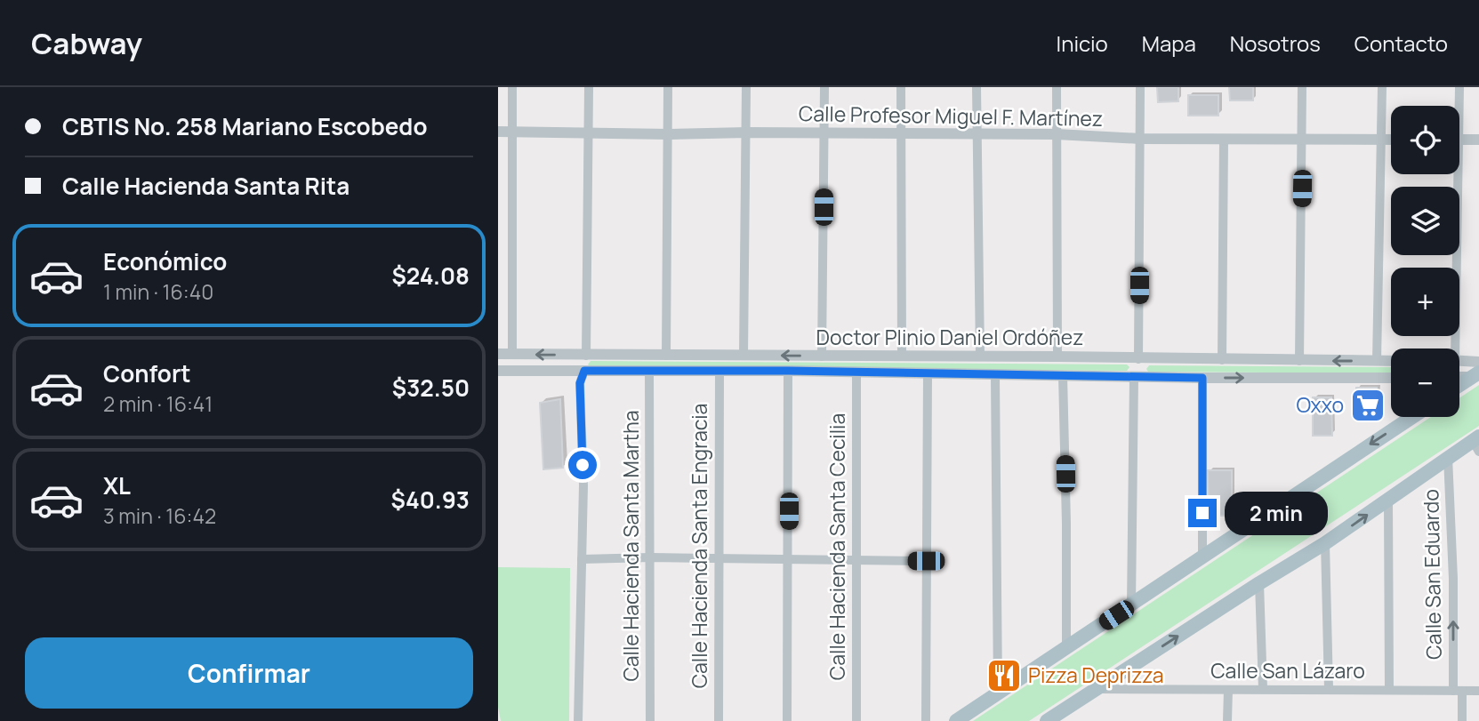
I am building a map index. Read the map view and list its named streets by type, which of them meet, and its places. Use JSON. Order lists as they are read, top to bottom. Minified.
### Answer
{"streets":{"street":["Calle Profesor Miguel F. Martínez","Doctor Plinio Daniel Ordóñez","Calle Hacienda Santa Martha","Calle Hacienda Santa Engracia","Calle Hacienda Santa Cecilia","Calle San Eduardo","Calle San Lázaro"]},"crossings":[["Doctor Plinio Daniel Ordóñez","Calle Hacienda Santa Martha"],["Doctor Plinio Daniel Ordóñez","Calle Hacienda Santa Engracia"],["Doctor Plinio Daniel Ordóñez","Calle Hacienda Santa Cecilia"],["Calle San Eduardo","Calle San Lázaro"]],"places":{"supermarket":["Oxxo"],"restaurant":["Pizza Deprizza"]},"page":{"header":"Cabway","nav":["Inicio","Mapa","Nosotros","Contacto"],"banner":["CBTIS No. 258 Mariano Escobedo","Calle Hacienda Santa Rita"],"map_buttons":["+","−"],"list":[{"name":"Económico","note":"1 min · 16:40","value":"$24.08"},{"name":"Confort","note":"2 min · 16:41","value":"$32.50"},{"name":"XL","note":"3 min · 16:42","value":"$40.93"}],"bubble":"2 min","buttons":"Confirmar"}}
